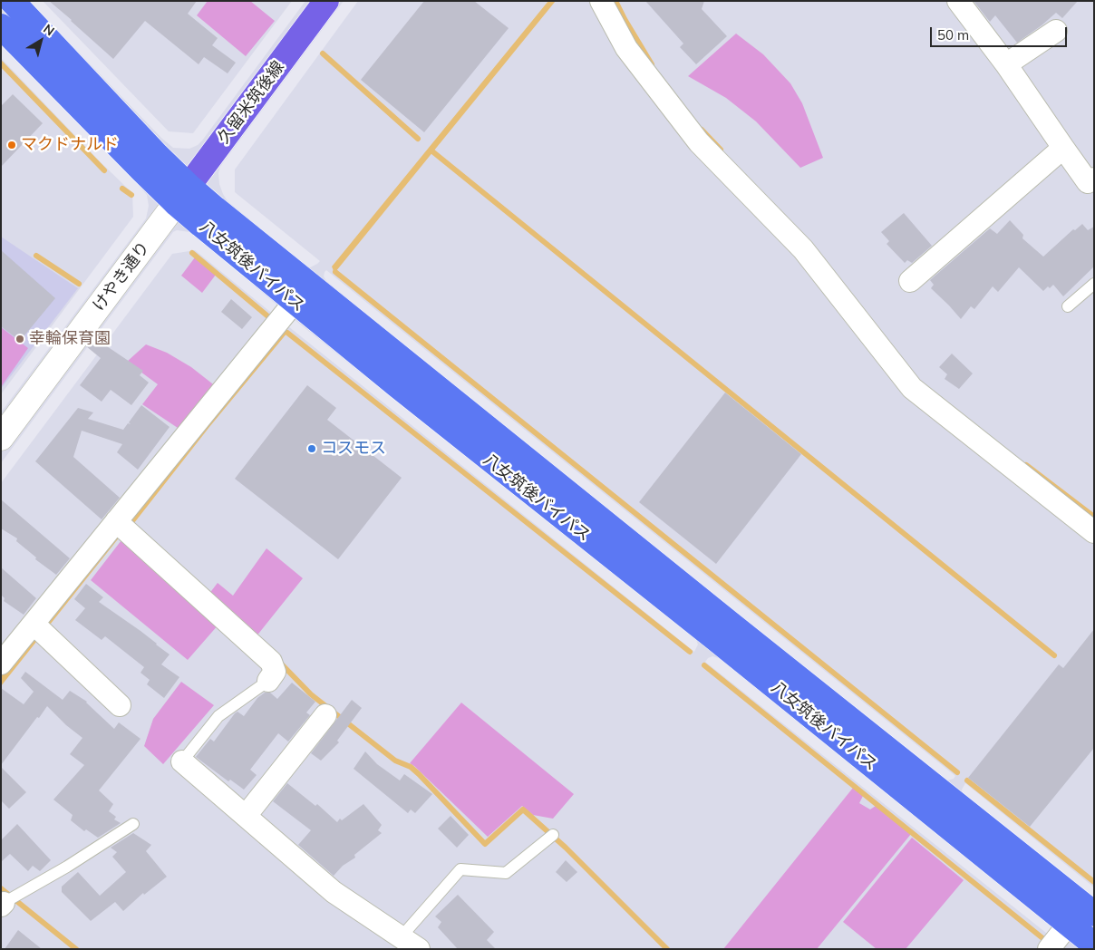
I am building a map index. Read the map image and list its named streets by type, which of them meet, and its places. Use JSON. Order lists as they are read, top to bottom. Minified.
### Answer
{"streets":{"highway":["八女筑後バイパス"],"main road":["久留米筑後線"],"street":["けやき通り"]},"crossings":[["久留米筑後線","八女筑後バイパス"],["久留米筑後線","けやき通り"],["八女筑後バイパス","けやき通り"]],"places":["マクドナルド","幸輪保育園","コスモス"],"scale_bar":"50 m","north":"top right"}
